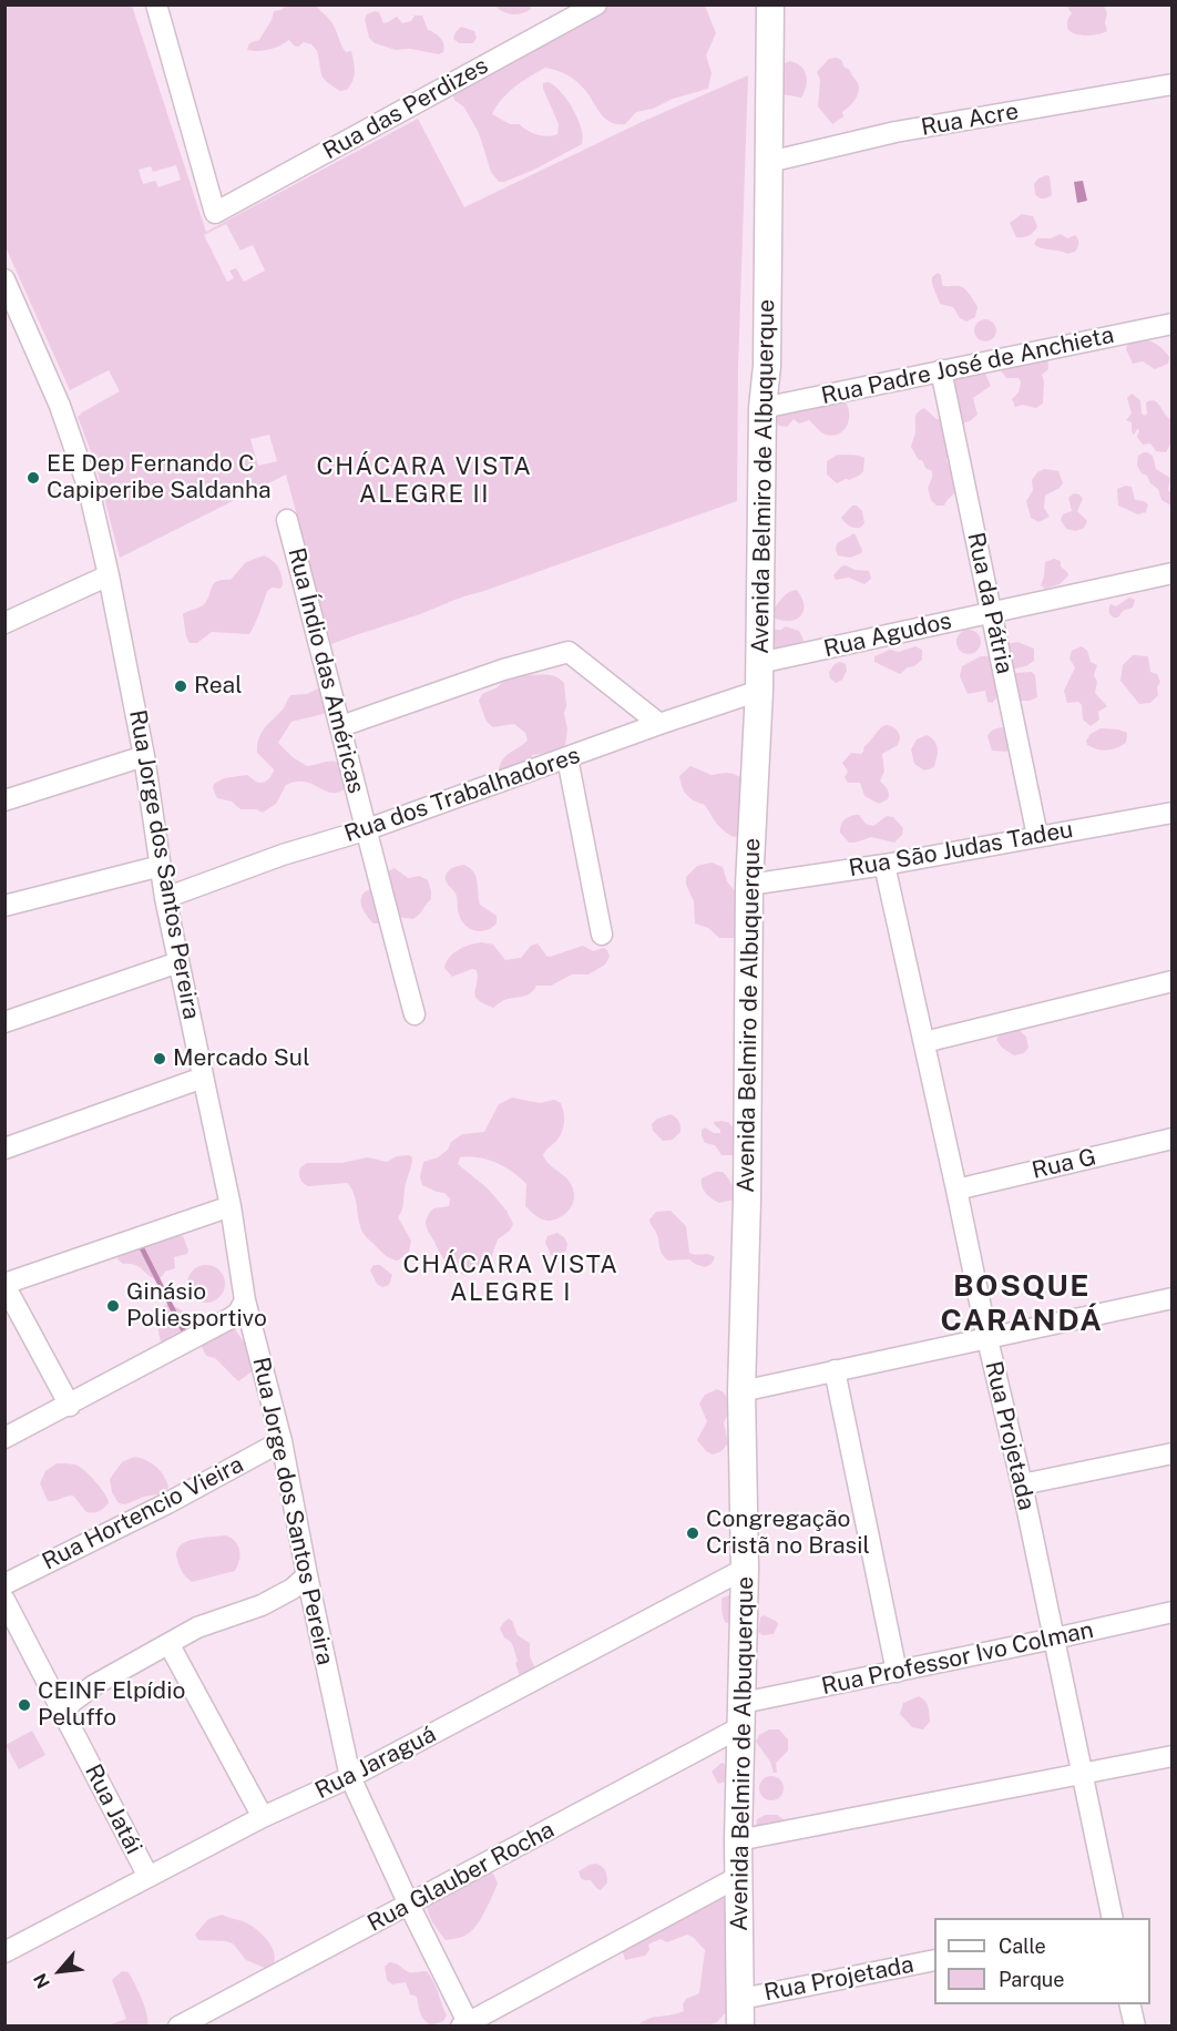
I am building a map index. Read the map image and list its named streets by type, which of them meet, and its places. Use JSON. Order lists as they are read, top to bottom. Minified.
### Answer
{"streets":{"main road":["Avenida Belmiro de Albuquerque"],"street":["Rua das Perdizes","Rua Acre","Rua Padre José de Anchieta","Rua da Pátria","Rua Agudos","Rua Índio das Américas","Rua dos Trabalhadores","Rua São Judas Tadeu","Rua Jorge dos Santos Pereira","Rua G","Rua Projetada","Rua Hortencio Vieira","Rua Professor Ivo Colman","Rua Jaraguá","Rua Jatái","Rua Glauber Rocha"]},"crossings":[["Rua Acre","Avenida Belmiro de Albuquerque"],["Rua Padre José de Anchieta","Avenida Belmiro de Albuquerque"],["Rua Padre José de Anchieta","Rua da Pátria"],["Avenida Belmiro de Albuquerque","Rua Agudos"],["Avenida Belmiro de Albuquerque","Rua dos Trabalhadores"],["Avenida Belmiro de Albuquerque","Rua São Judas Tadeu"],["Avenida Belmiro de Albuquerque","Rua Projetada"],["Avenida Belmiro de Albuquerque","Rua Professor Ivo Colman"],["Avenida Belmiro de Albuquerque","Rua Jaraguá"],["Avenida Belmiro de Albuquerque","Rua Glauber Rocha"],["Rua da Pátria","Rua Agudos"],["Rua da Pátria","Rua São Judas Tadeu"],["Rua Índio das Américas","Rua dos Trabalhadores"],["Rua dos Trabalhadores","Rua Jorge dos Santos Pereira"],["Rua São Judas Tadeu","Rua Projetada"],["Rua Jorge dos Santos Pereira","Rua Hortencio Vieira"],["Rua Jorge dos Santos Pereira","Rua Jaraguá"],["Rua Jorge dos Santos Pereira","Rua Glauber Rocha"],["Rua G","Rua Projetada"],["Rua Projetada","Rua Professor Ivo Colman"],["Rua Professor Ivo Colman","Rua Glauber Rocha"],["Rua Jaraguá","Rua Jatái"]],"districts":["CHÁCARA VISTA ALEGRE II","CHÁCARA VISTA ALEGRE I","BOSQUE CARANDÁ"],"places":["EE Dep Fernando C Capiperibe Saldanha","Real","Mercado Sul","Ginásio Poliesportivo","Congregação Cristã no Brasil","CEINF Elpídio Peluffo"],"legend":["Calle","Parque"],"north":"bottom left"}
